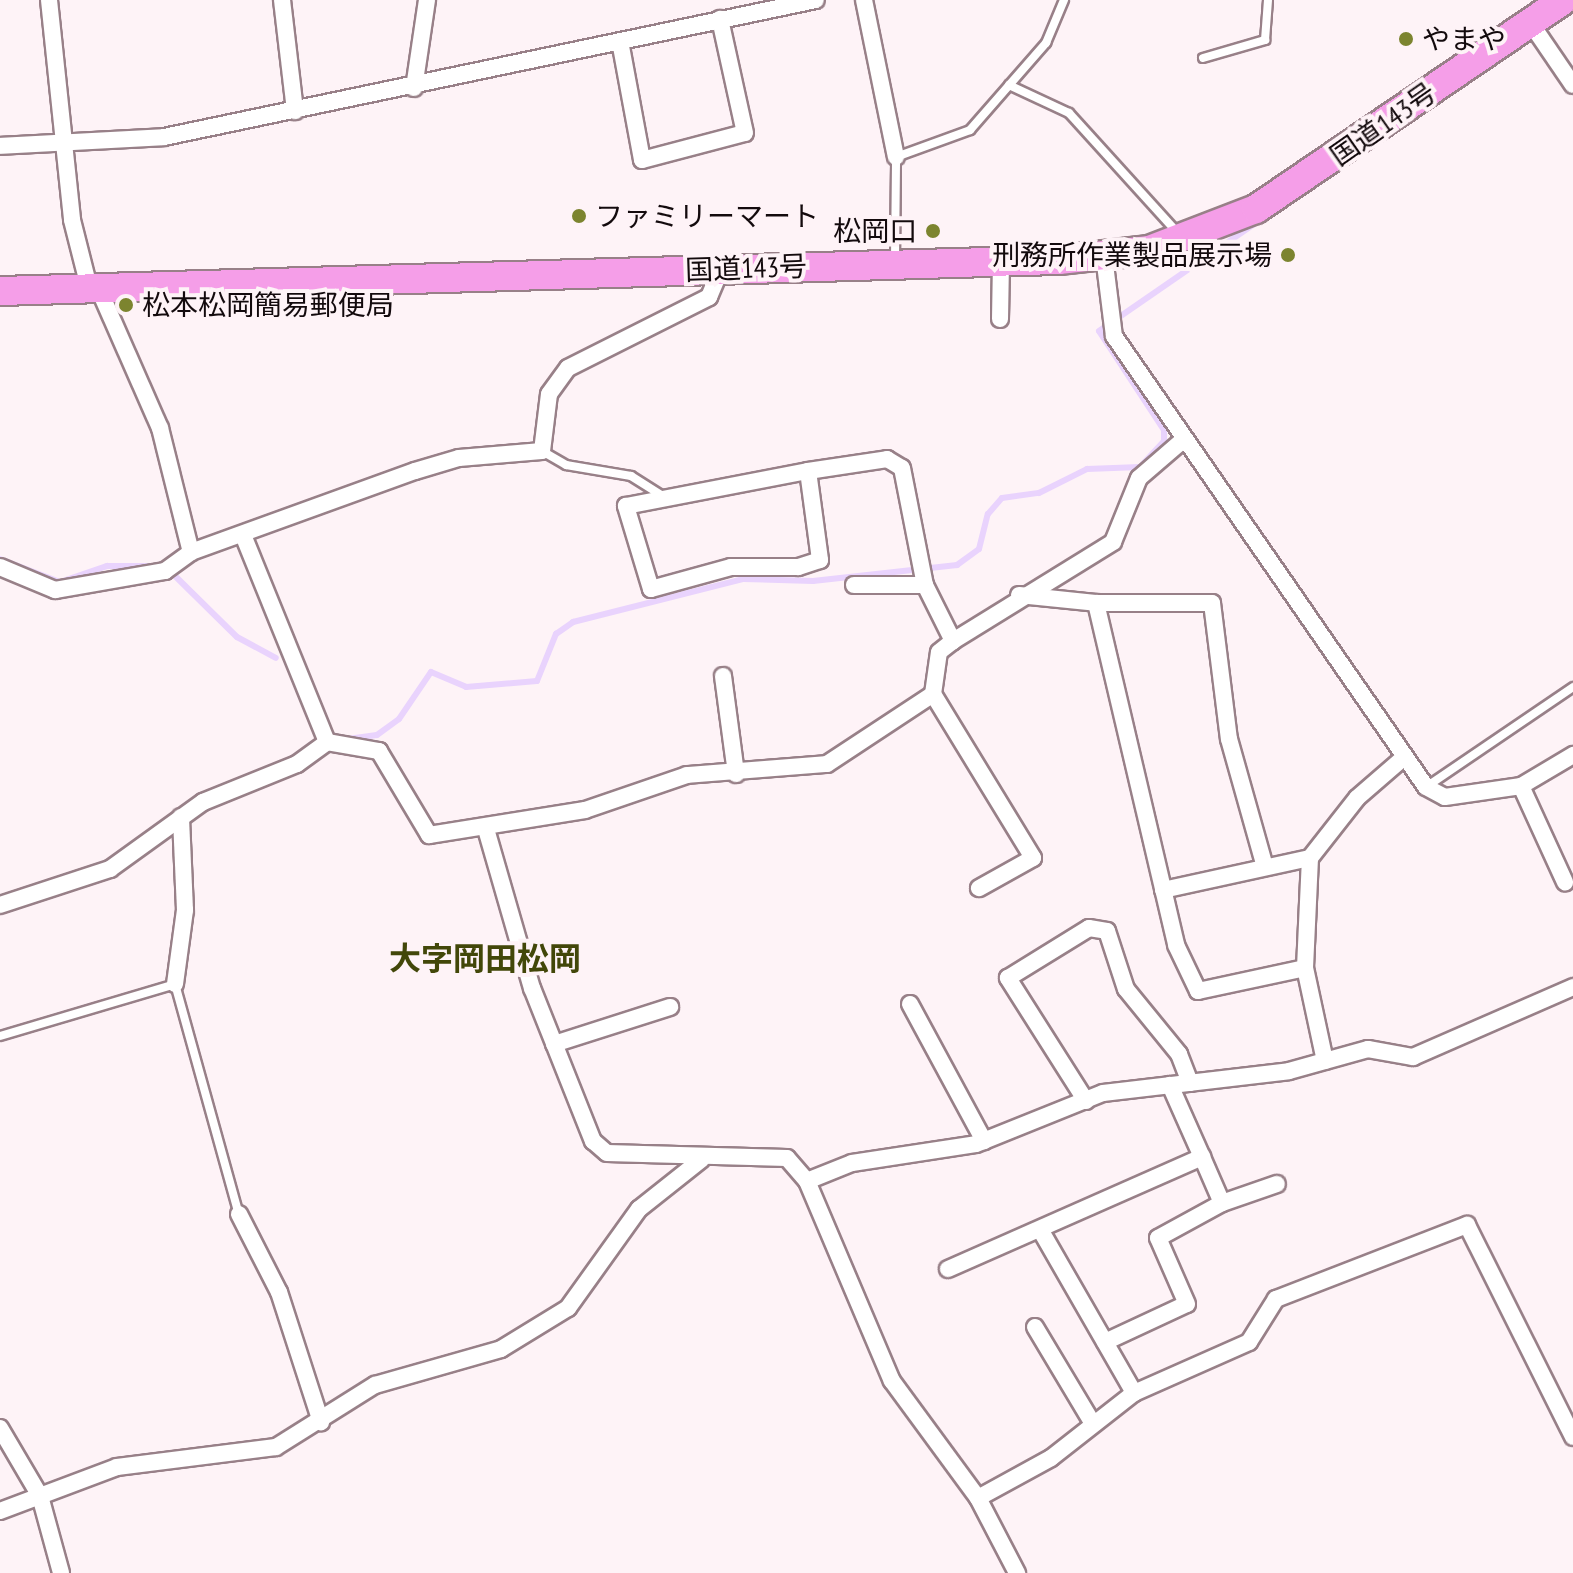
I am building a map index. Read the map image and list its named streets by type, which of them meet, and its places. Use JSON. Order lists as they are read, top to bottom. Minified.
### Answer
{"streets":{"highway":["国道143号"]},"districts":["大字岡田松岡"],"places":["やまや","ファミリーマート","松岡口","刑務所作業製品展示場","松本松岡簡易郵便局"]}
